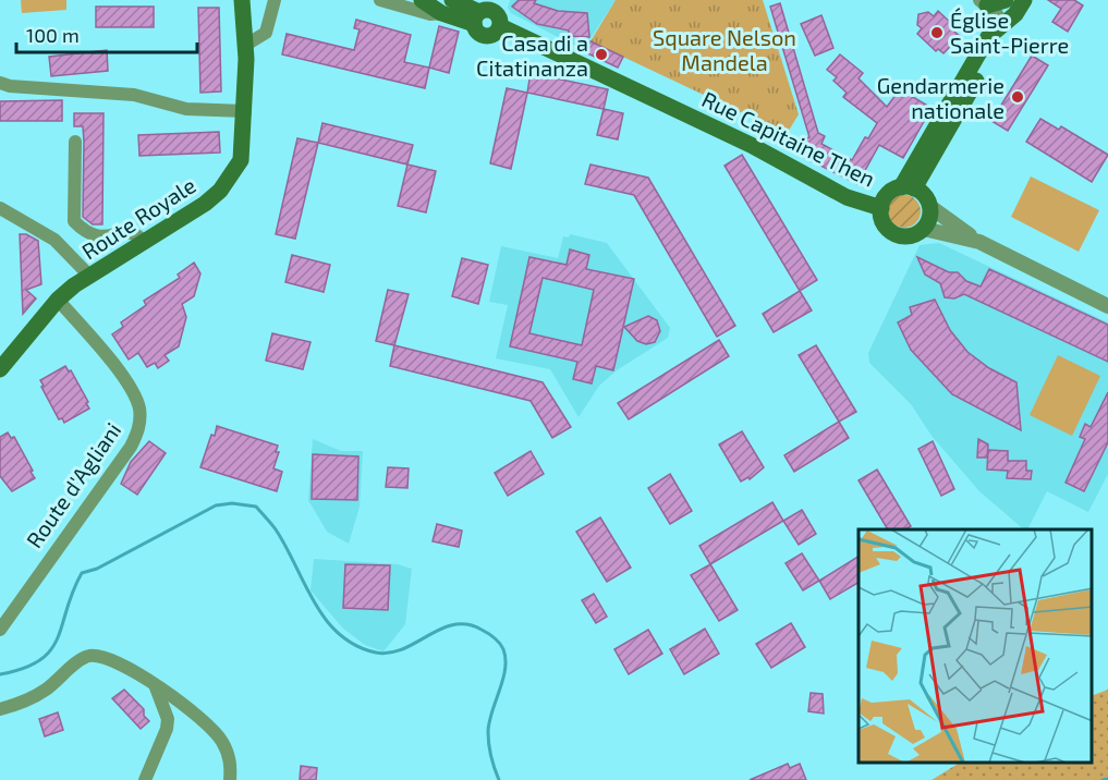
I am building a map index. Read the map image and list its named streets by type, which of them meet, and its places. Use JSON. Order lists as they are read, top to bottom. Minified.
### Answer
{"streets":{"main road":["Rue Capitaine Then","Route Royale"],"street":["Route d'Agliani"]},"crossings":[["Route Royale","Route d'Agliani"]],"parks":["Square Nelson Mandela"],"places":["Église Saint-Pierre","Casa di a Citatinanza","Gendarmerie nationale"],"scale_bar":"100 m"}
